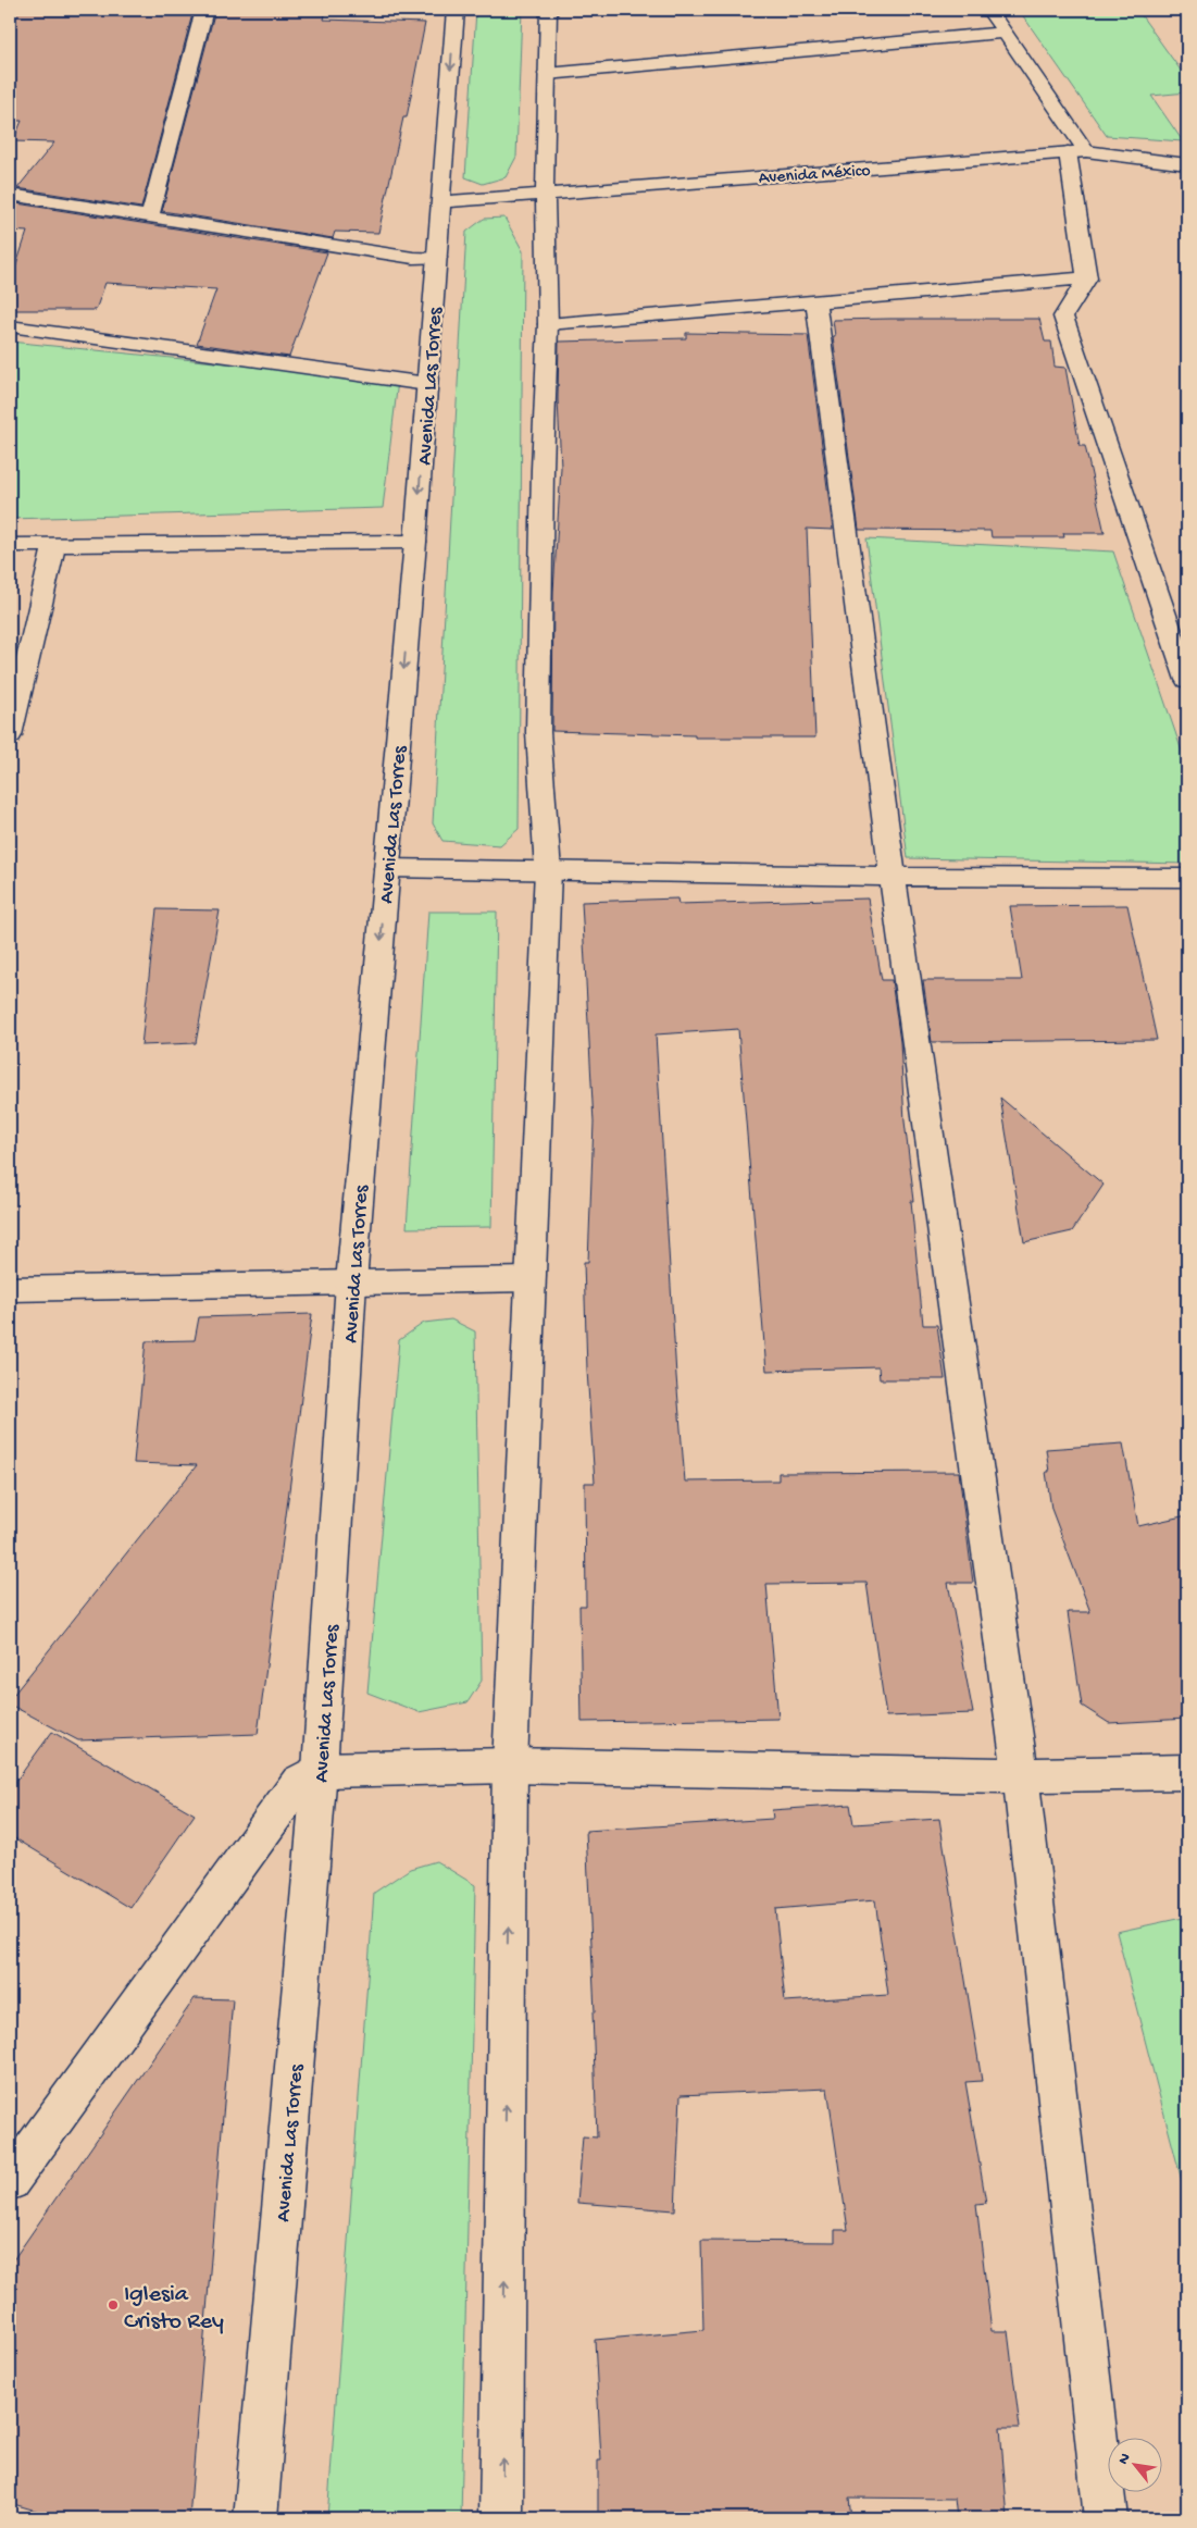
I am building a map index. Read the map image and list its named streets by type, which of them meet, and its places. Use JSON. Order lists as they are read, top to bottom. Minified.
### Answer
{"streets":{"street":["Avenida México","Avenida Las Torres"]},"crossings":[["Avenida México","Avenida Las Torres"]],"places":["Iglesia Cristo Rey"],"north":"top left"}
